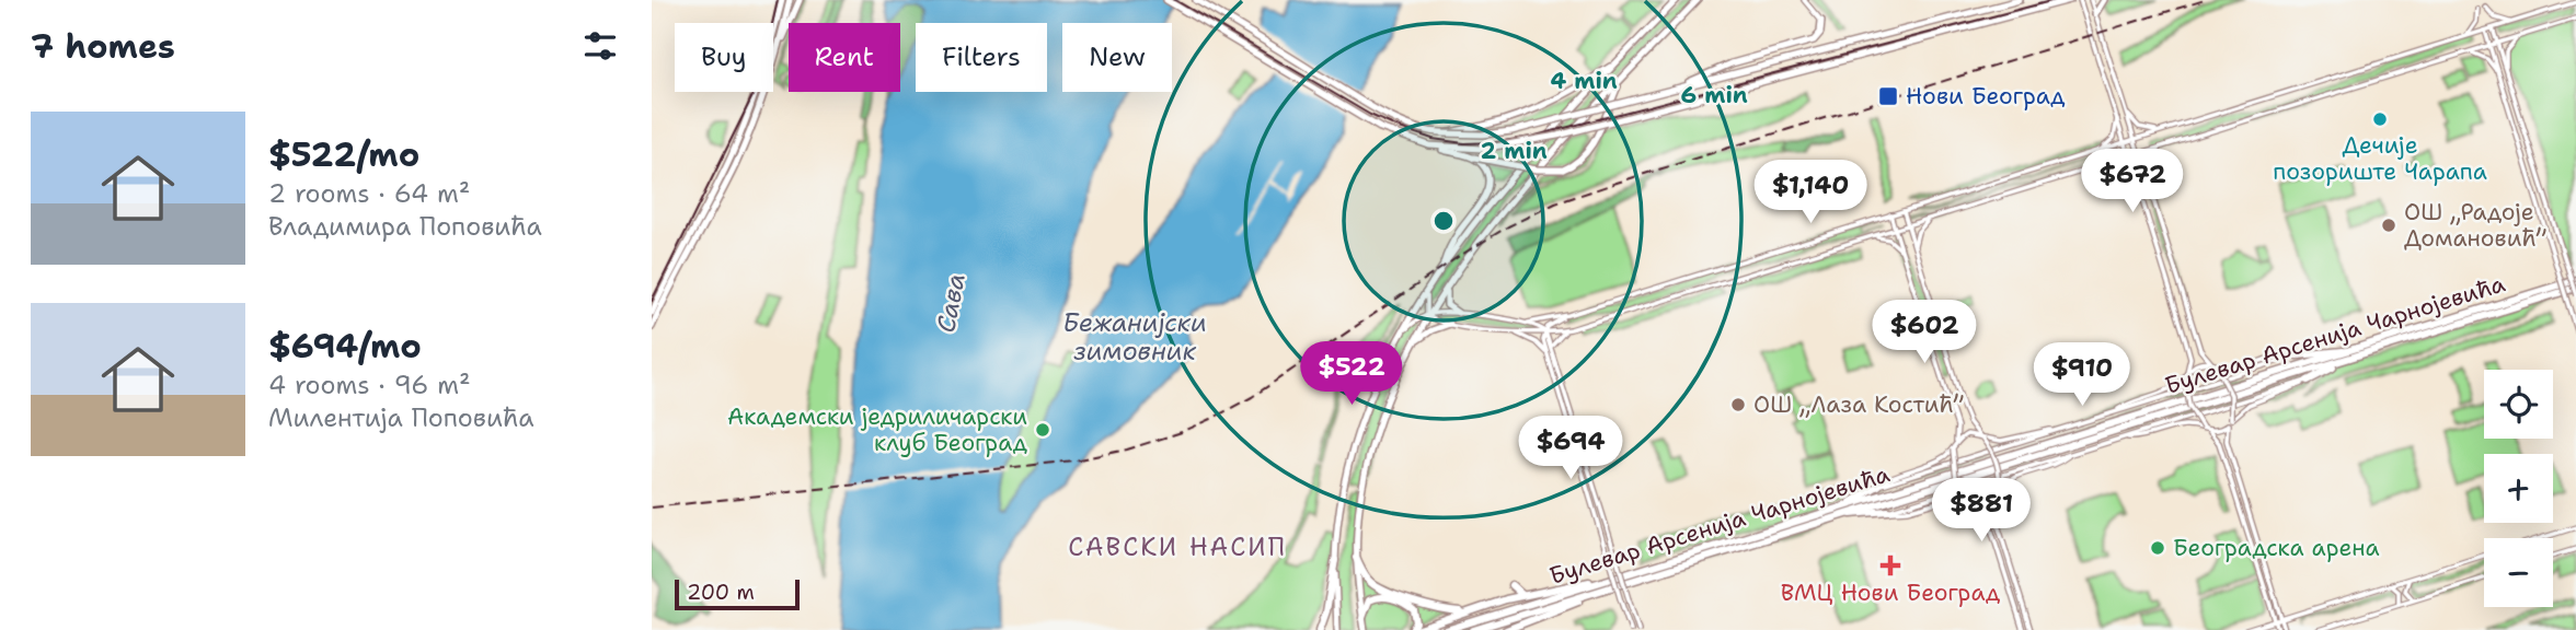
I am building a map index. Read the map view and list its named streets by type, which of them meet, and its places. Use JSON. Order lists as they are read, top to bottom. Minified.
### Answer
{"streets":{"highway":["Булевар Арсенија Чарнојевића"]},"districts":["САВСКИ НАСИП"],"water":["Сава","Бежанијски зимовник"],"places":{"transit":["Нови Београд"],"other":["Дечије позориште Чарапа","ОШ „Радоје Домановић”","ОШ „Лаза Костић”","Академски једриличарски клуб Београд","Београдска арена"],"health":["ВМЦ Нови Београд"]},"scale_bar":"200 m","page":{"heading":"7 homes","chip":["Buy","Rent","Filters","New"],"list":[{"name":"$522/mo","note":"2 rooms · 64 m² · Владимира Поповића"},{"name":"$694/mo","note":"4 rooms · 96 m² · Милентија Поповића"}],"price":["$672","$1,140","$602","$522","$910","$694","$881"],"map_buttons":["+","−"],"scale":"200 m"},"rings":["4 min","6 min","2 min"]}
